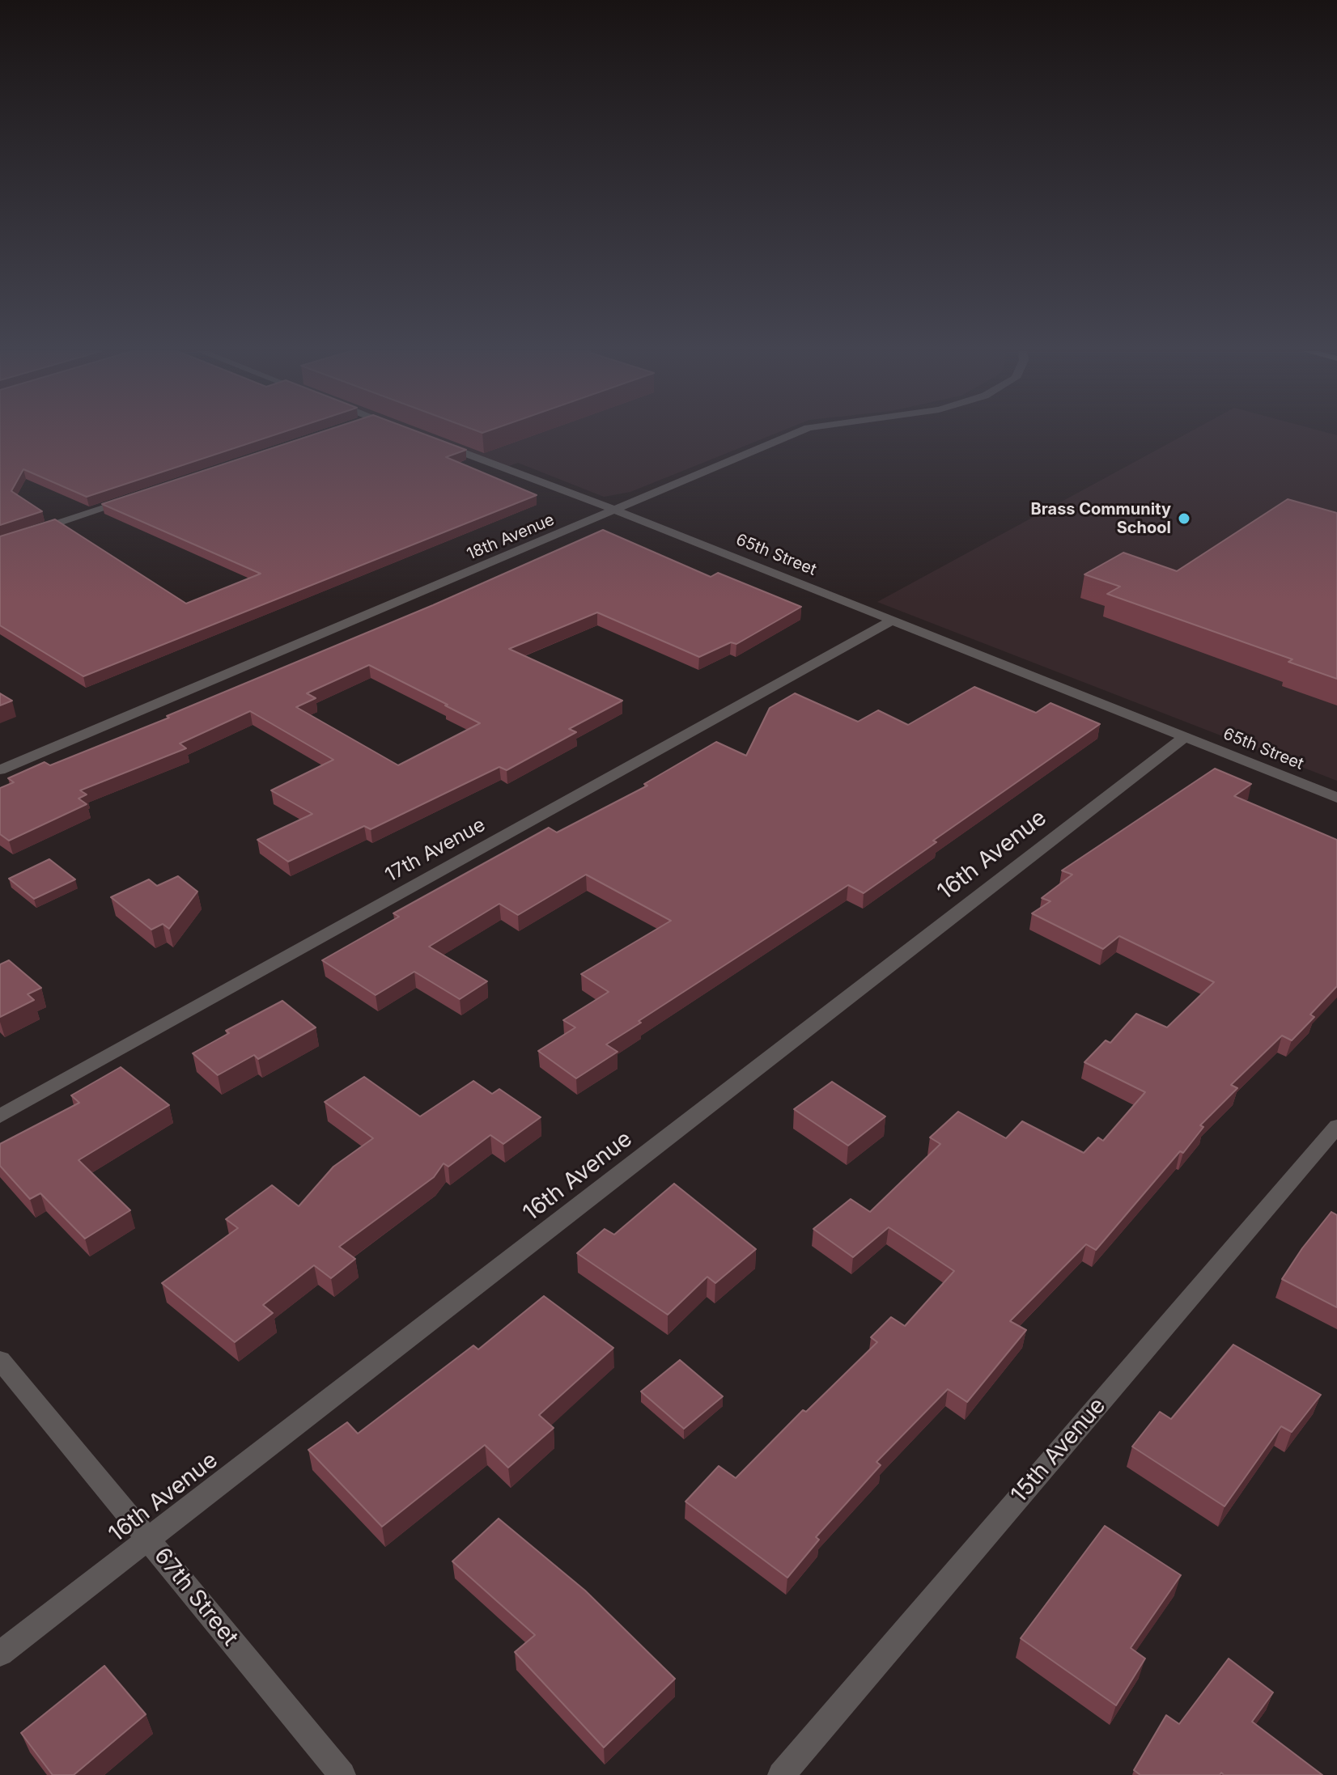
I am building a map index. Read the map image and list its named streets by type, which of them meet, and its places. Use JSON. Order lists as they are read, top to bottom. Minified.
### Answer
{"streets":{"street":["18th Avenue","65th Street","17th Avenue","16th Avenue","15th Avenue","67th Street"]},"crossings":[["18th Avenue","65th Street"],["65th Street","17th Avenue"],["65th Street","16th Avenue"],["16th Avenue","67th Street"]],"places":["Brass Community School"]}
